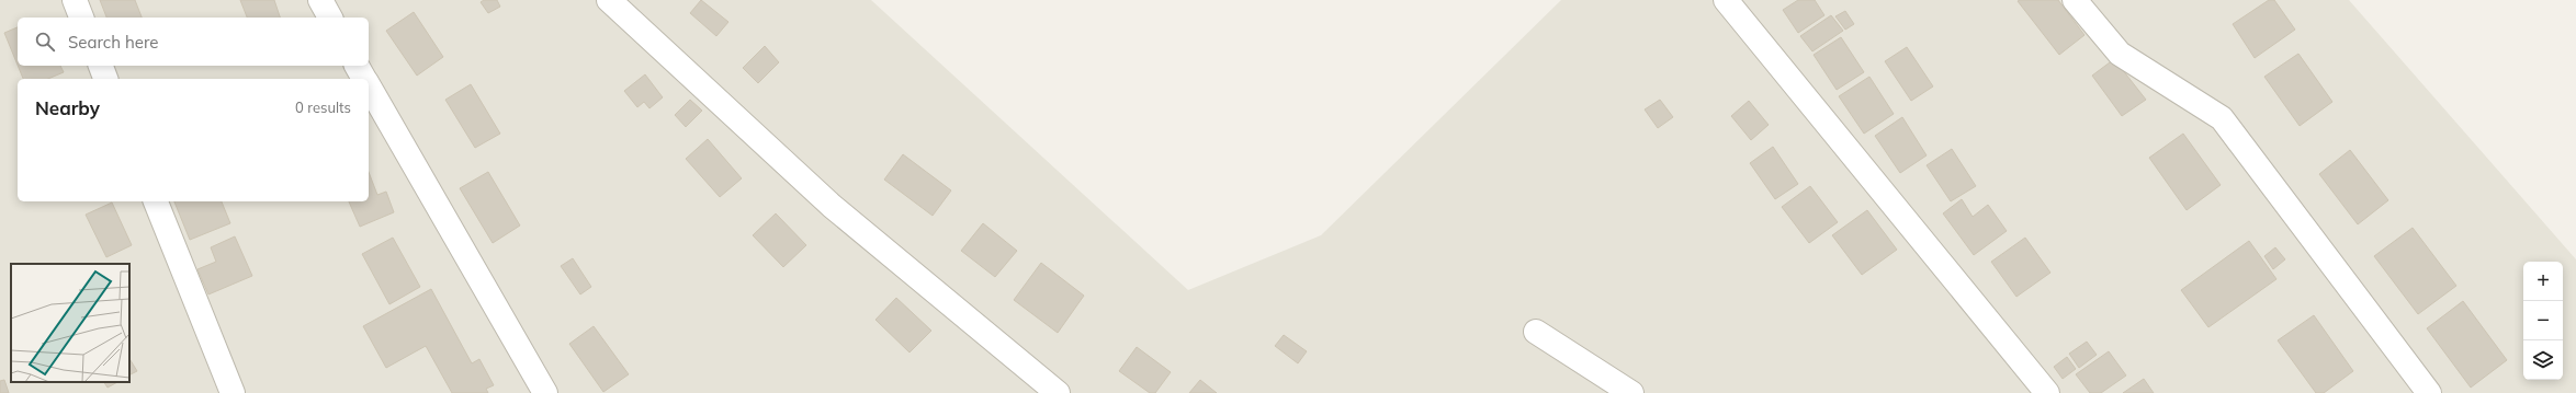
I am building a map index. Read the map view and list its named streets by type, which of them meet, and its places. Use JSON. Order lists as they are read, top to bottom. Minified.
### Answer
{"page":{"search":"Search here","heading":["Nearby","0 results"],"map_buttons":["+","−"]}}
